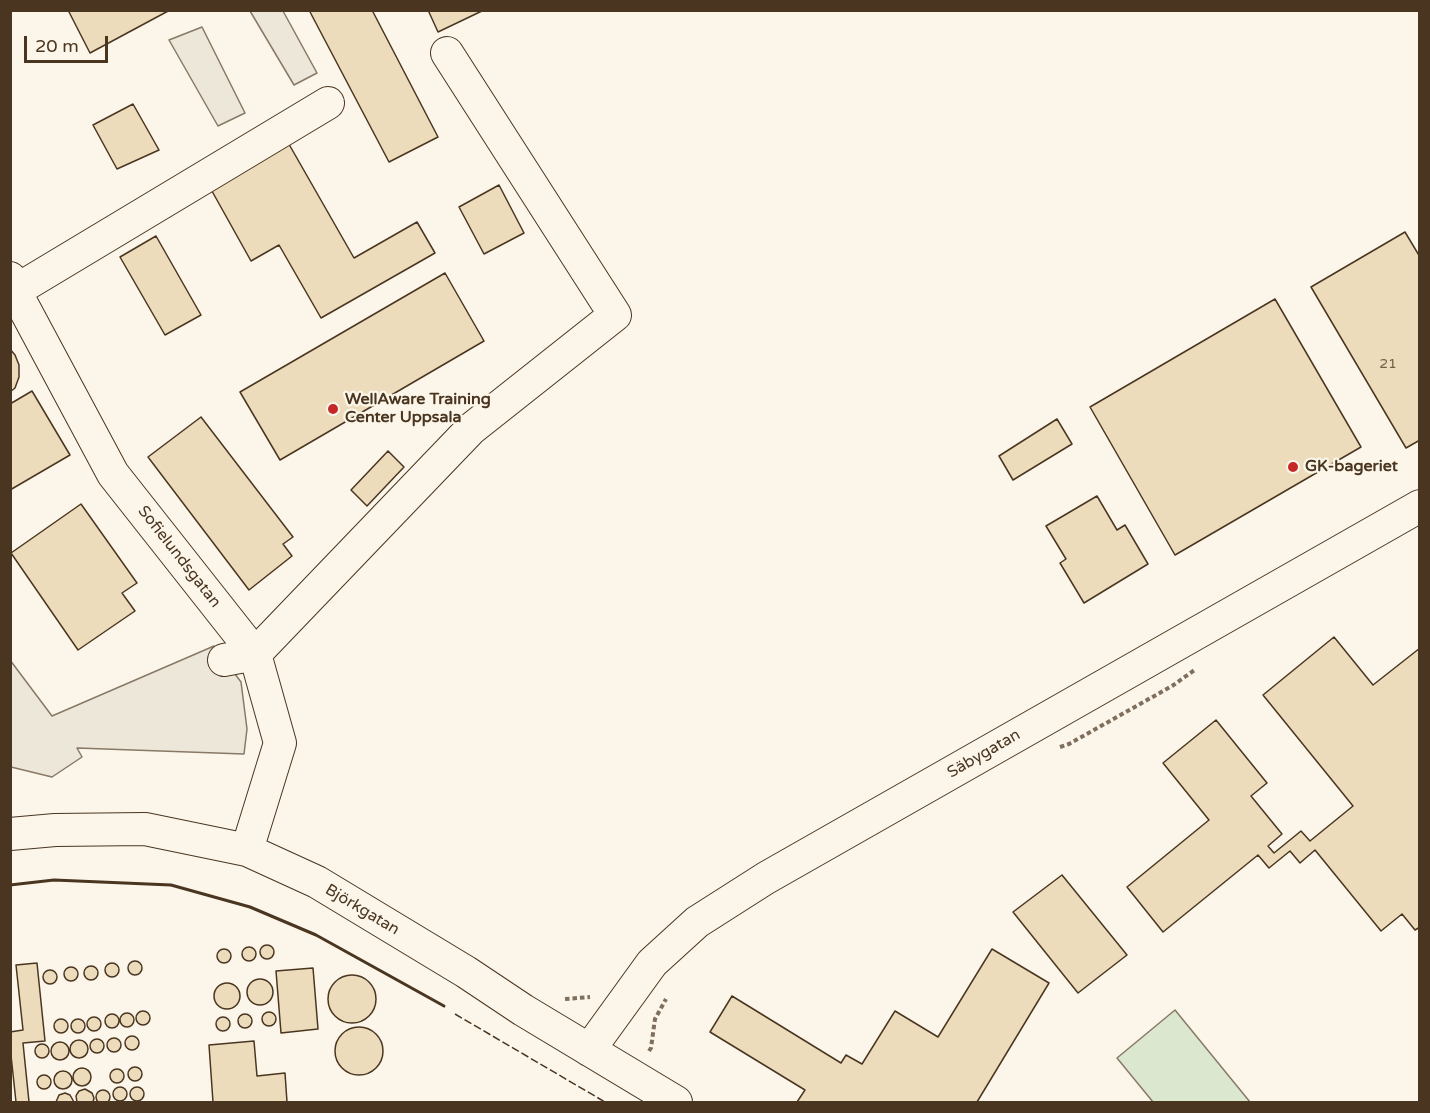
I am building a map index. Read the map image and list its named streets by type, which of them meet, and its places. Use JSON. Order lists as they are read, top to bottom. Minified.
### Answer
{"streets":{"street":["Sofielundsgatan","Säbygatan","Björkgatan"]},"crossings":[["Sofielundsgatan","Björkgatan"],["Säbygatan","Björkgatan"]],"places":["WellAware Training Center Uppsala","GK-bageriet"],"house_numbers":["21"],"scale_bar":"20 m"}
